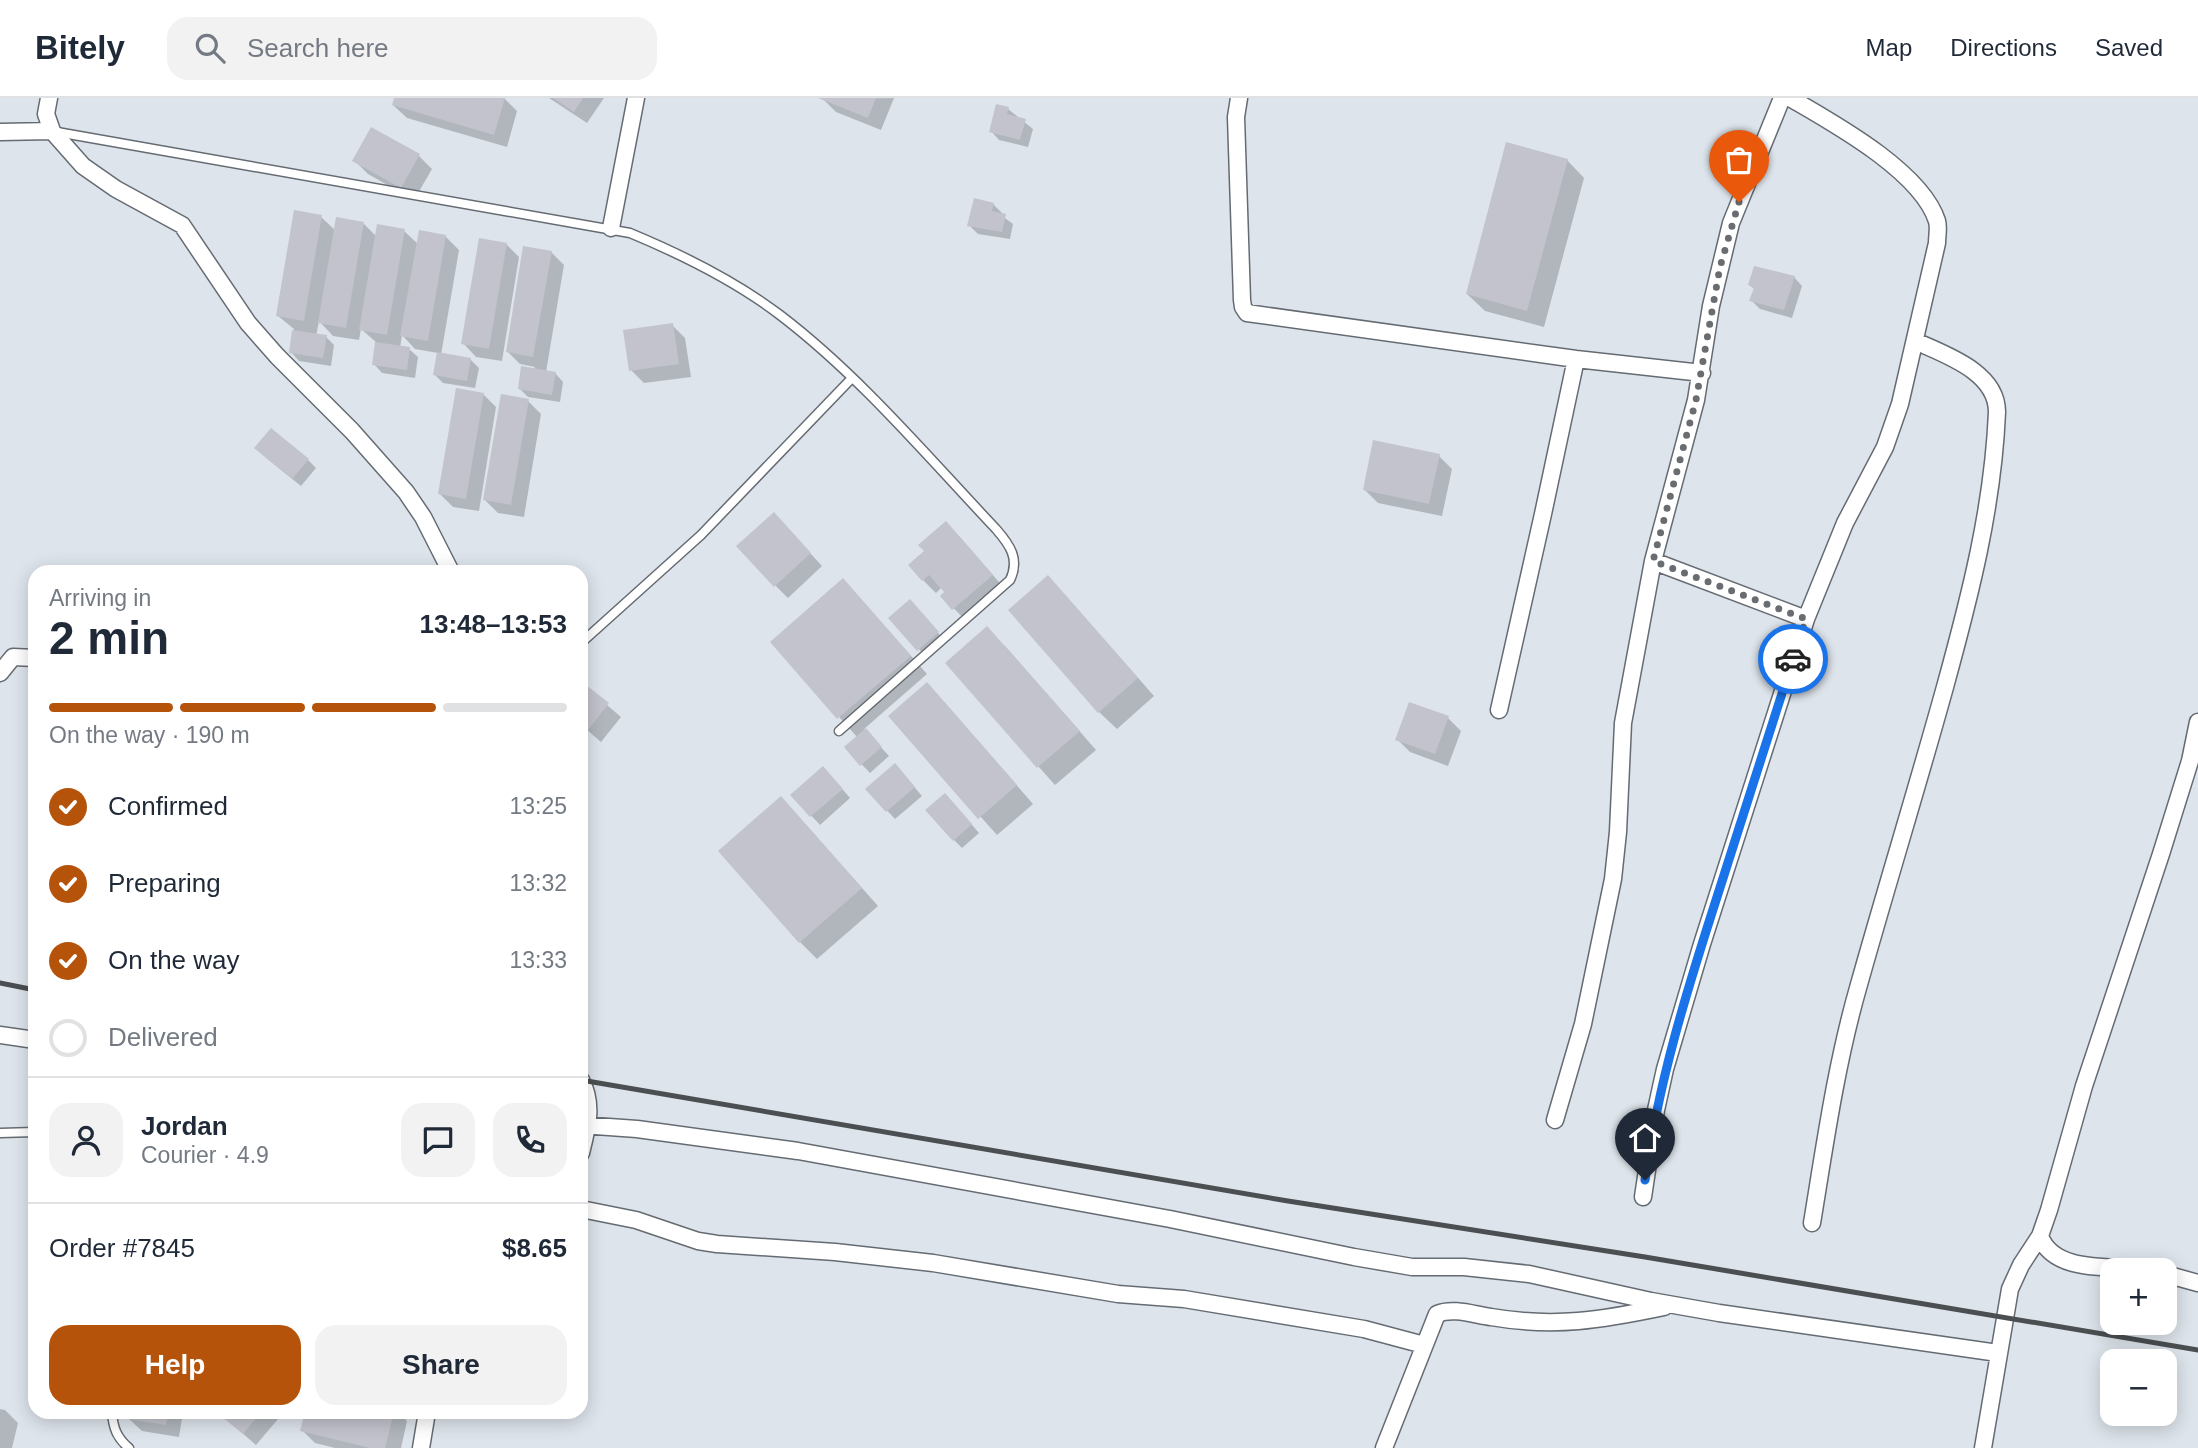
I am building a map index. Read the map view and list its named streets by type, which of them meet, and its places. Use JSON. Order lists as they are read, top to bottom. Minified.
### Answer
{"page":{"header":"Bitely","search":"Search here","nav":["Map","Directions","Saved"],"heading":["2 min","Arriving in","13:48–13:53"],"panel":["Jordan","Courier · 4.9","Order #7845","$8.65"],"bar":"On the way · 190 m","list":[["Confirmed","13:25"],["Preparing","13:32"],["On the way","13:33"],"Delivered"],"map_buttons":["+","−"],"buttons":["Help","Share"]}}
